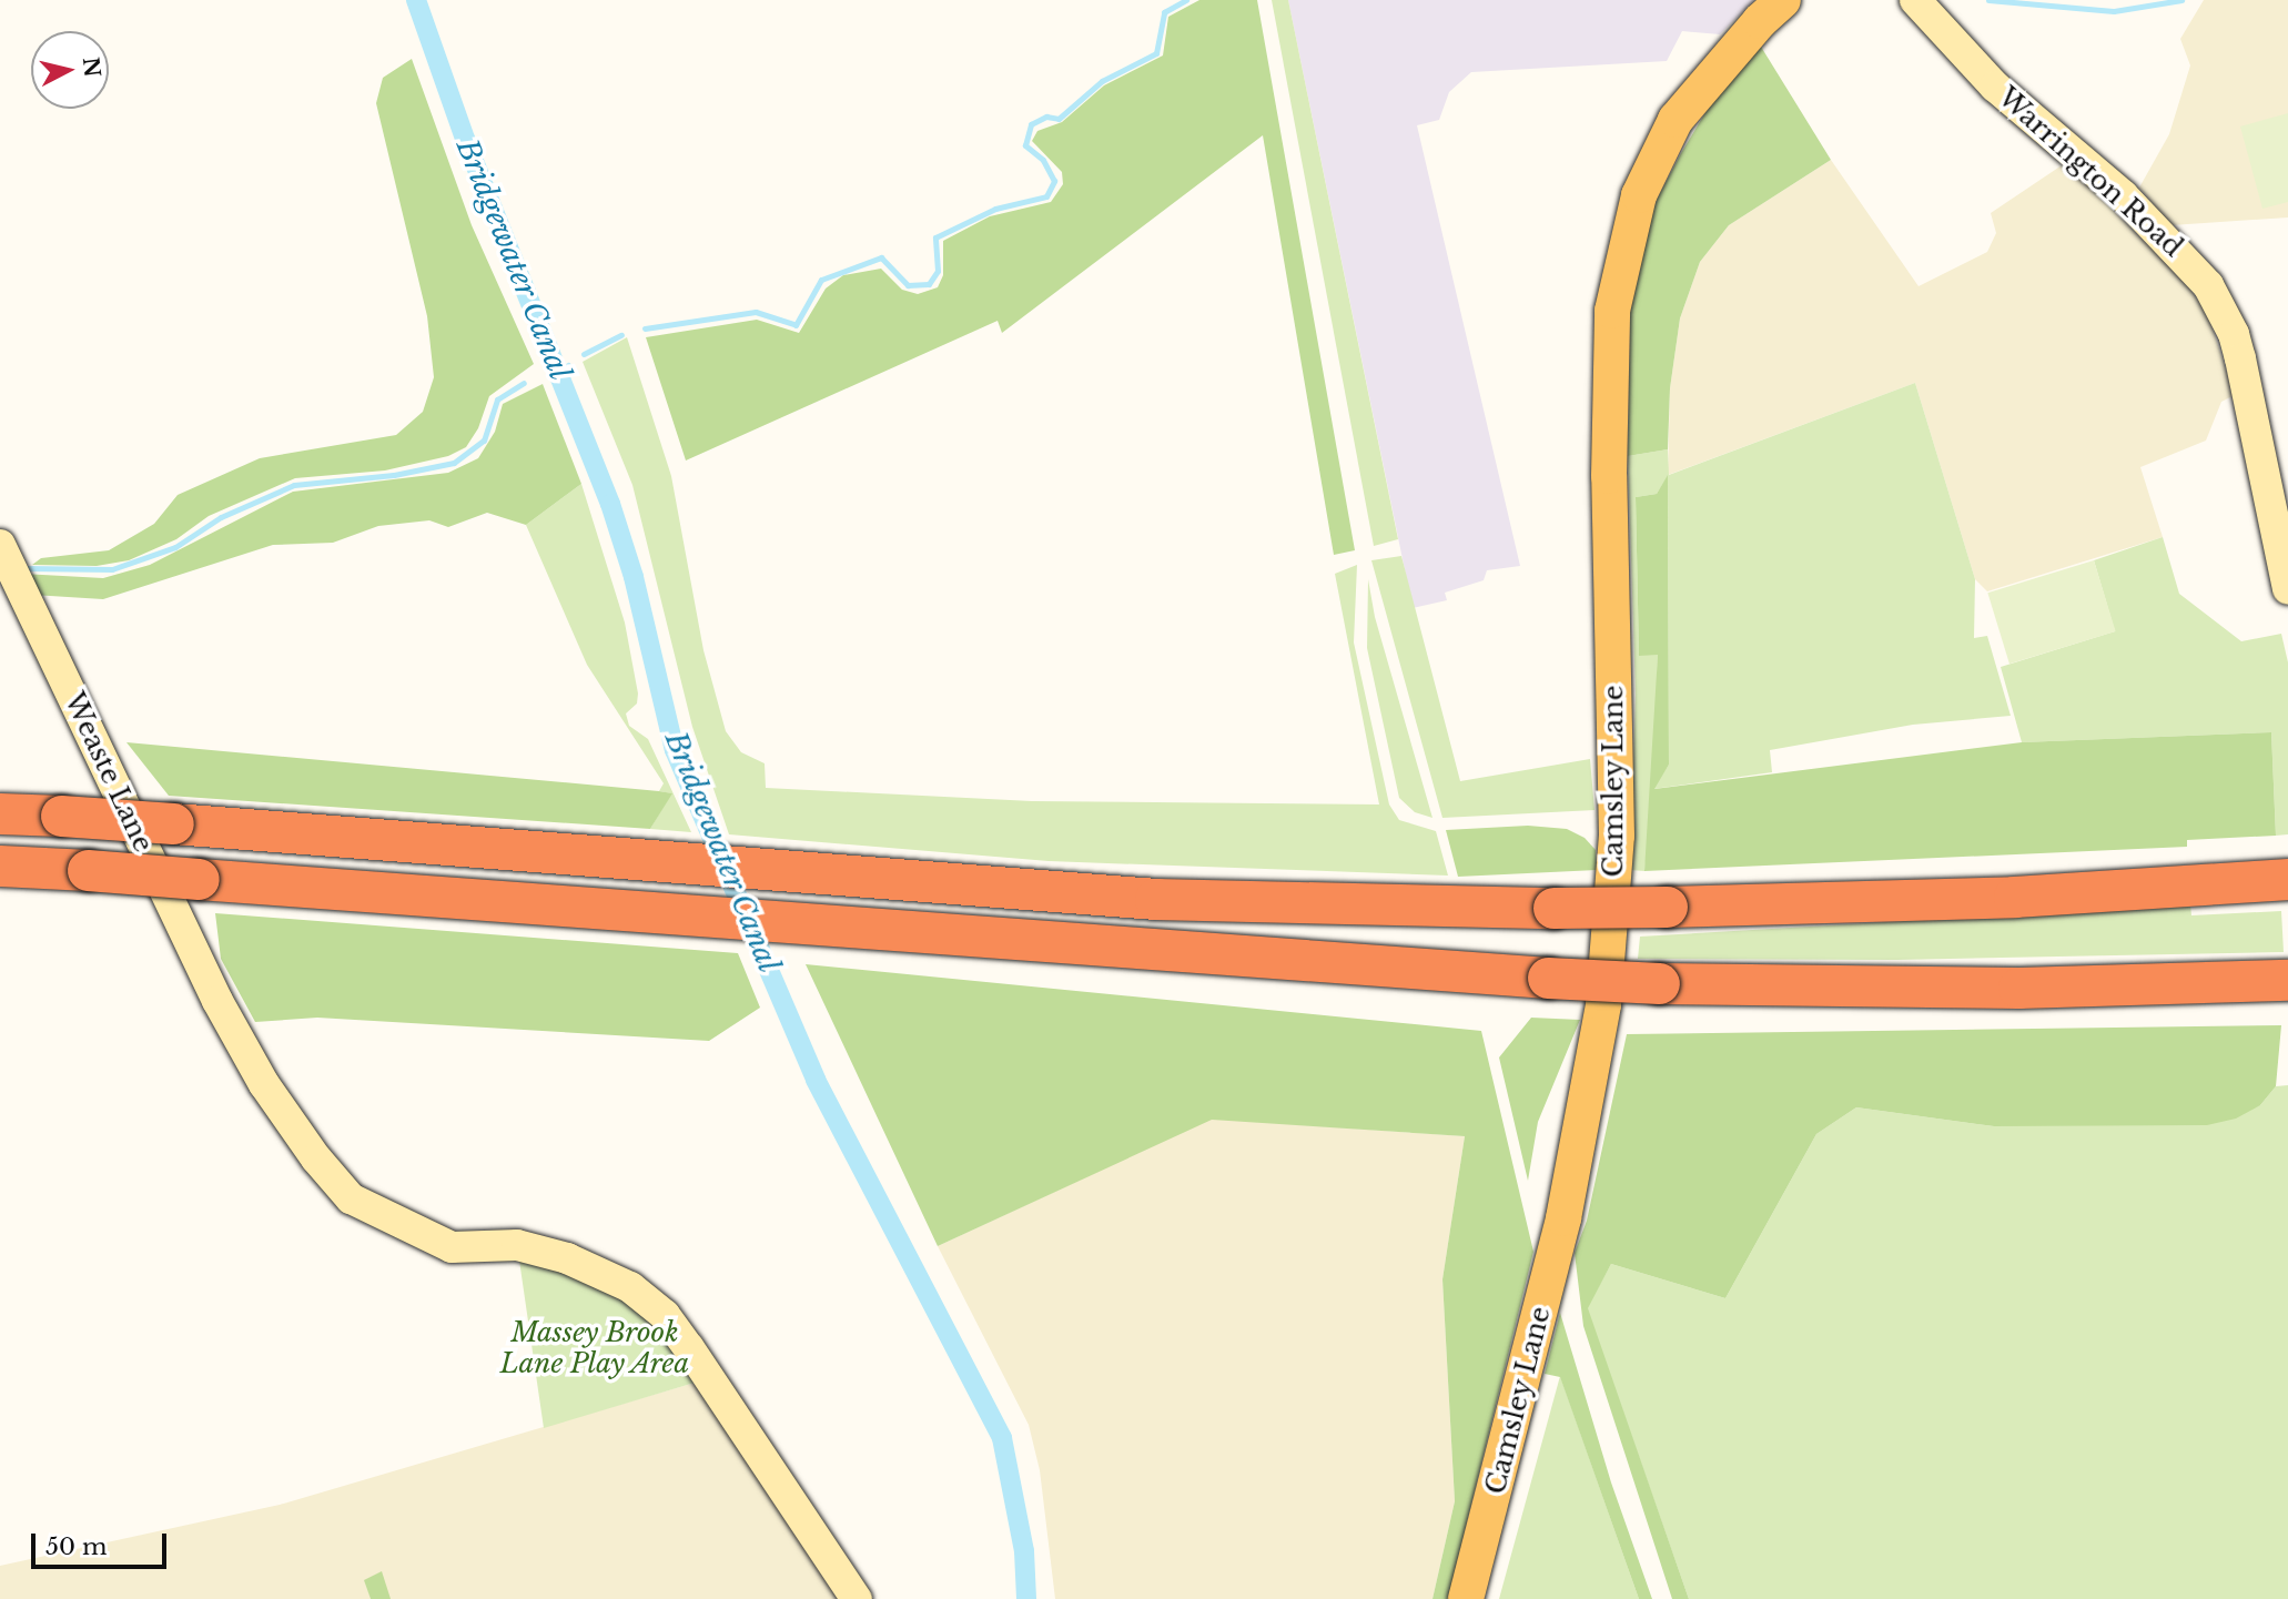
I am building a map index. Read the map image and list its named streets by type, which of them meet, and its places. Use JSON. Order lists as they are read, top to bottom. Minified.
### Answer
{"streets":{"main road":["Camsley Lane"],"street":["Warrington Road","Weaste Lane"]},"water":["Bridgewater Canal"],"parks":["Massey Brook Lane Play Area"],"scale_bar":"50 m","north":"right"}
